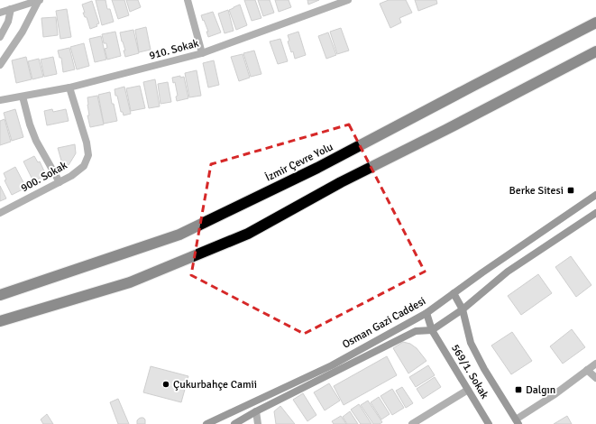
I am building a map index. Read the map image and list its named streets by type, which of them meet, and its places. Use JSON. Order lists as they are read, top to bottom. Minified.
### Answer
{"streets":{"highway":["İzmir Çevre Yolu"],"main road":["Osman Gazi Caddesi","569/1. Sokak"],"street":["910. Sokak","900. Sokak"]},"crossings":[["910. Sokak","900. Sokak"],["Osman Gazi Caddesi","569/1. Sokak"]],"places":{"transit":["Berke Sitesi","Dalgın"],"other":["Çukurbahçe Camii"]}}
